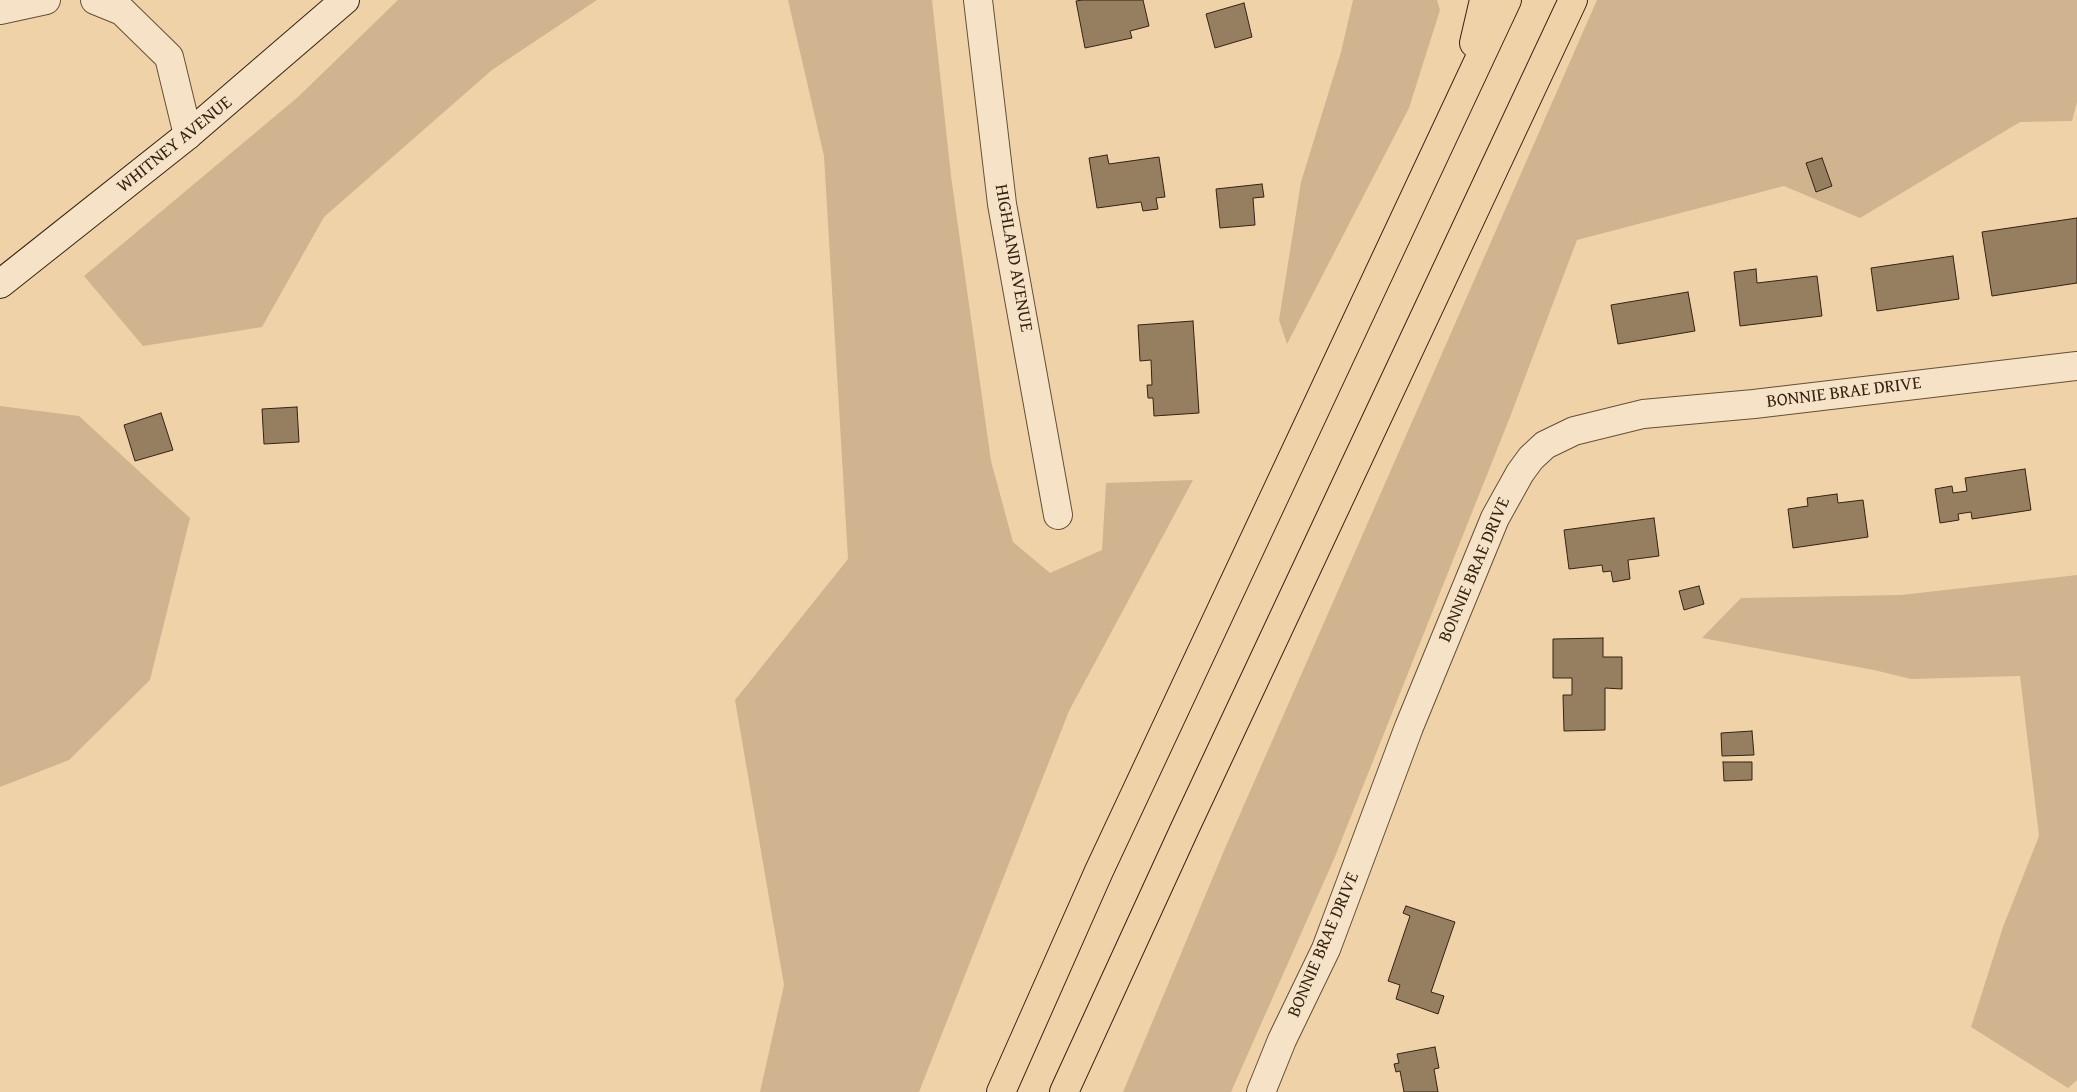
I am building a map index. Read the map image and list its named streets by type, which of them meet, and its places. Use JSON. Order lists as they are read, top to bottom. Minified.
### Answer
{"streets":{"street":["WHITNEY AVENUE","HIGHLAND AVENUE","BONNIE BRAE DRIVE"]}}
